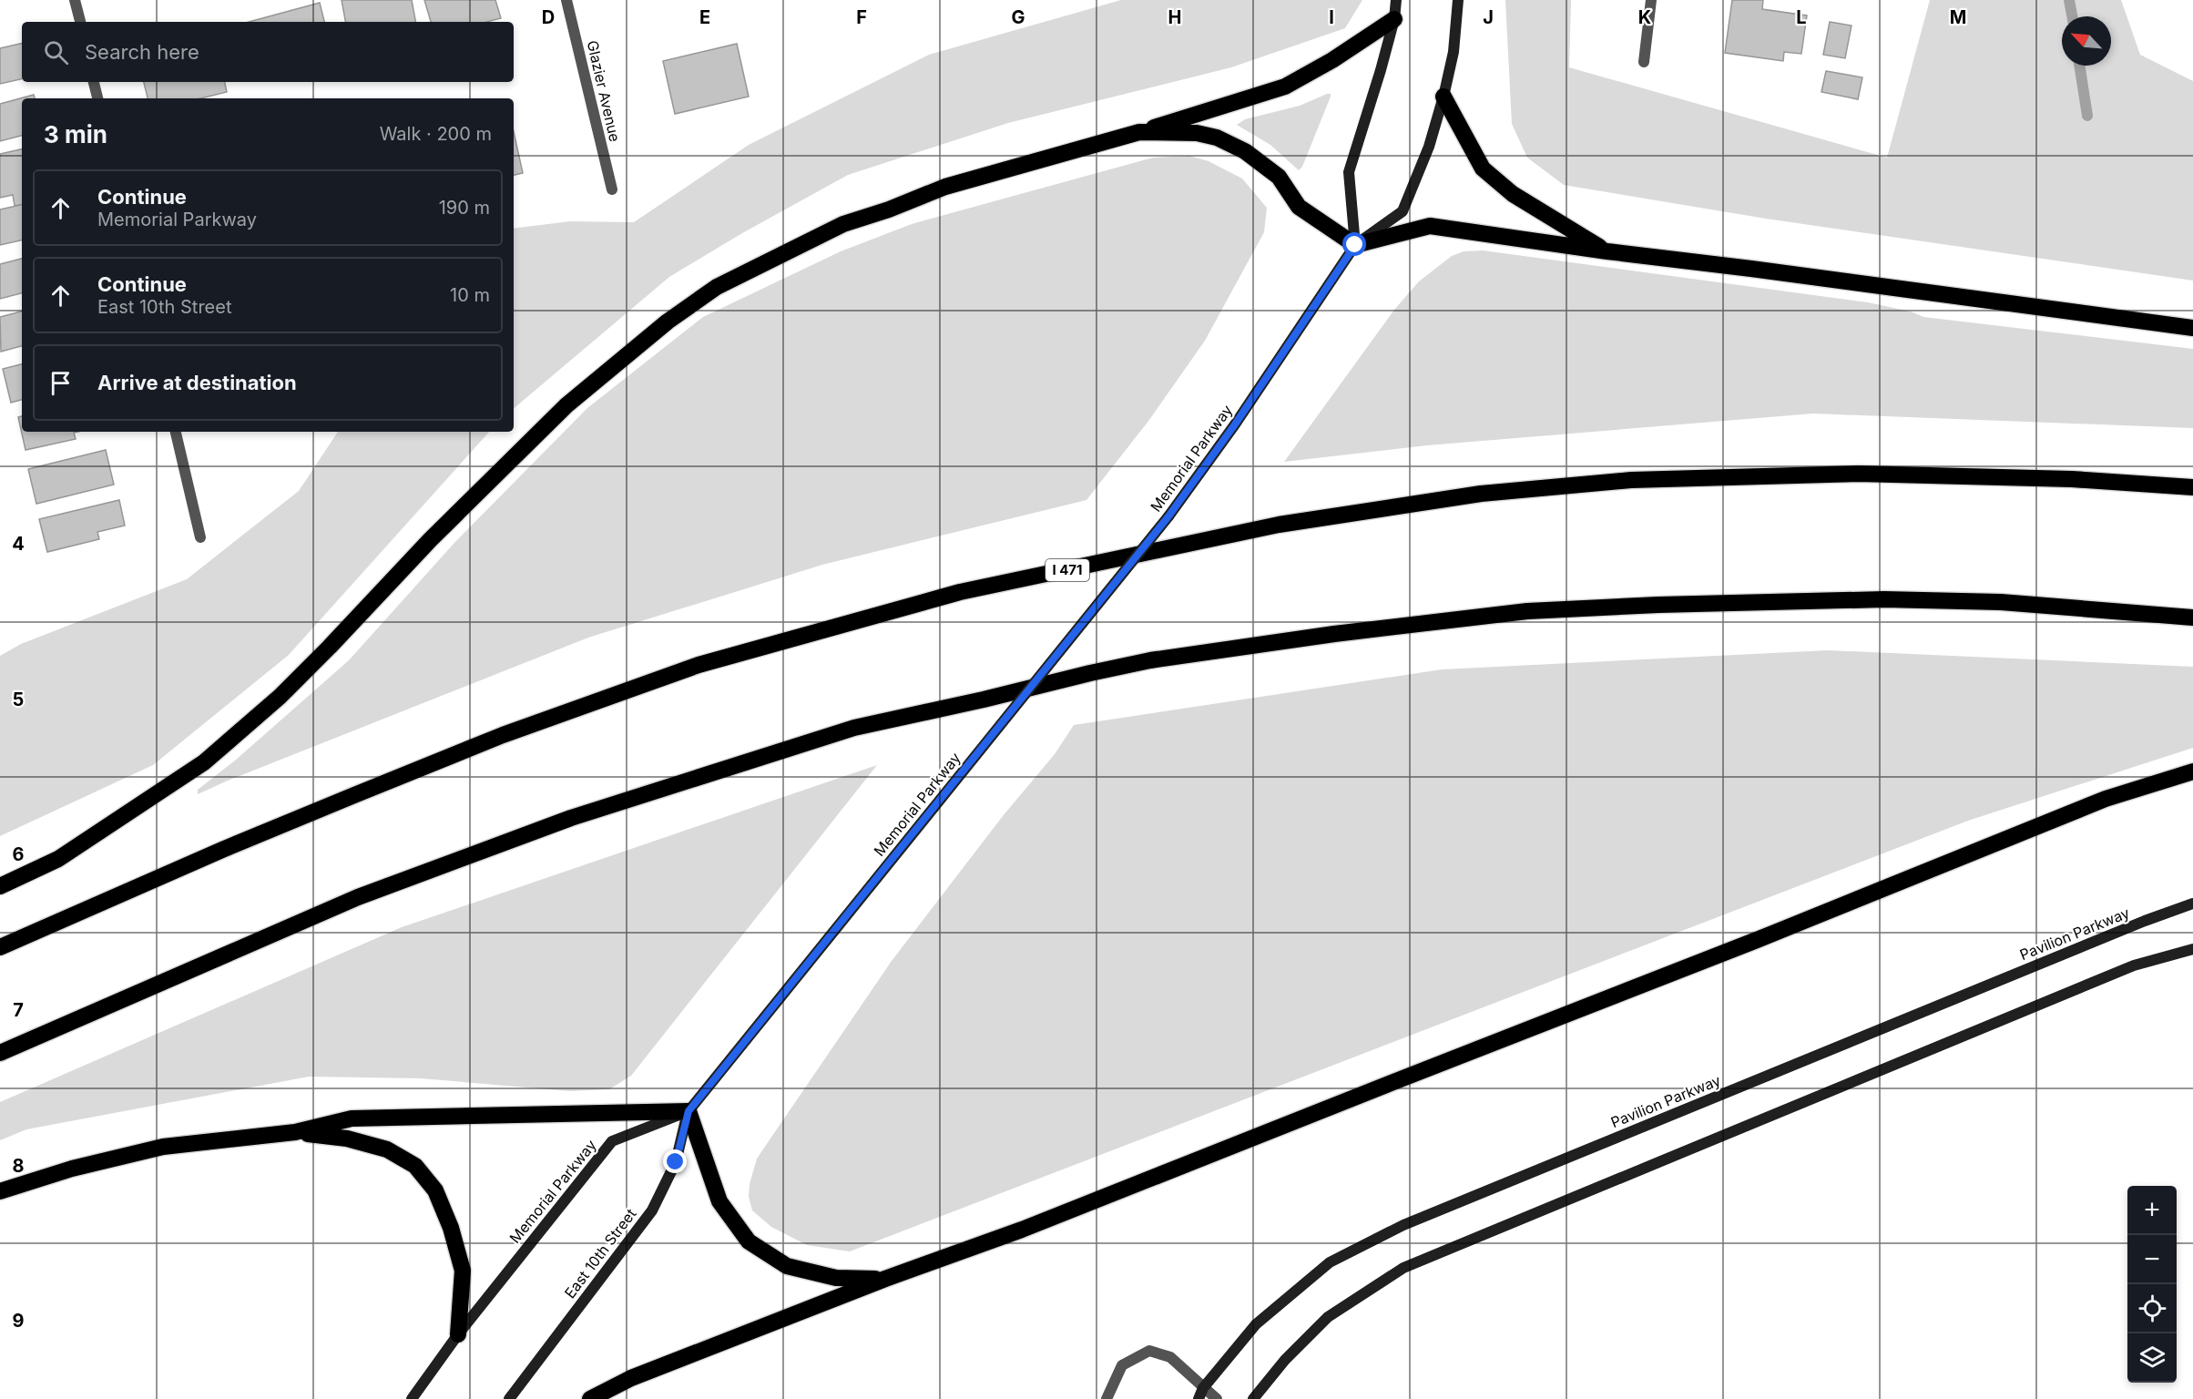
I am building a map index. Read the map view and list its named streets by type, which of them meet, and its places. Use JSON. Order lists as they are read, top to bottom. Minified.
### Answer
{"streets":{"highway":["I 471"],"main road":["Memorial Parkway","Pavilion Parkway","East 10th Street"],"street":["Glazier Avenue"]},"crossings":[["Memorial Parkway","East 10th Street"]],"north":"top left","page":{"search":"Search here","heading":["3 min","Walk · 200 m"],"list":[["Continue","Memorial Parkway","190 m"],["Continue","East 10th Street","10 m"],"Arrive at destination"],"map_buttons":["+","−"]},"grid":{"columns":["D","E","F","G","H","I","J","K","L","M"],"rows":["4","5","6","7","8","9"]}}
